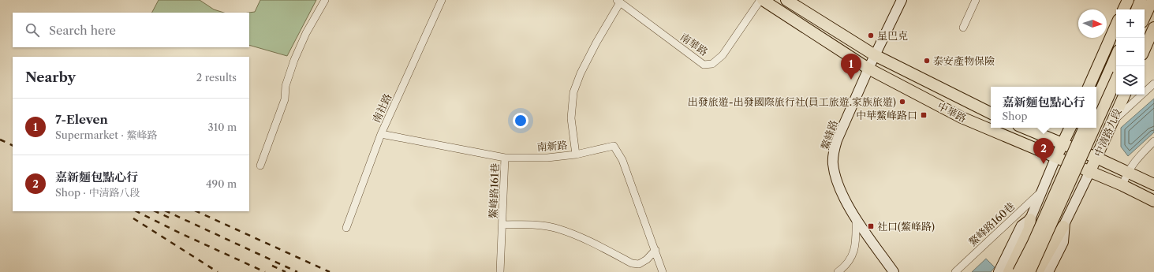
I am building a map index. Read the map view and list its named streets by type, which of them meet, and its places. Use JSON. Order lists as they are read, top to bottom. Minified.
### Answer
{"streets":{"main road":["中華路","中清路九段"],"street":["南華路","南社路","鰲峰路","南新路","鰲峰路161巷","鰲峰路160巷"]},"crossings":[["南華路","中華路"],["南社路","南新路"],["中華路","中清路九段"],["中華路","鰲峰路"],["南新路","鰲峰路161巷"]],"places":{"other":["星巴克","泰安產物保險","出發旅遊-出發國際旅行社(員工旅遊.家族旅遊)"],"transit":["中華鰲峰路口","社口(鰲峰路)"]},"north":"right","page":{"map_buttons":["+","−"],"search":"Search here","pins":["1","2"],"heading":["Nearby","2 results"],"popup":["嘉新麵包點心行","Shop"],"list":[{"mark":"1","name":"7-Eleven","note":"Supermarket · 鰲峰路","value":"310 m"},{"mark":"2","name":"嘉新麵包點心行","note":"Shop · 中清路八段","value":"490 m"}]}}
